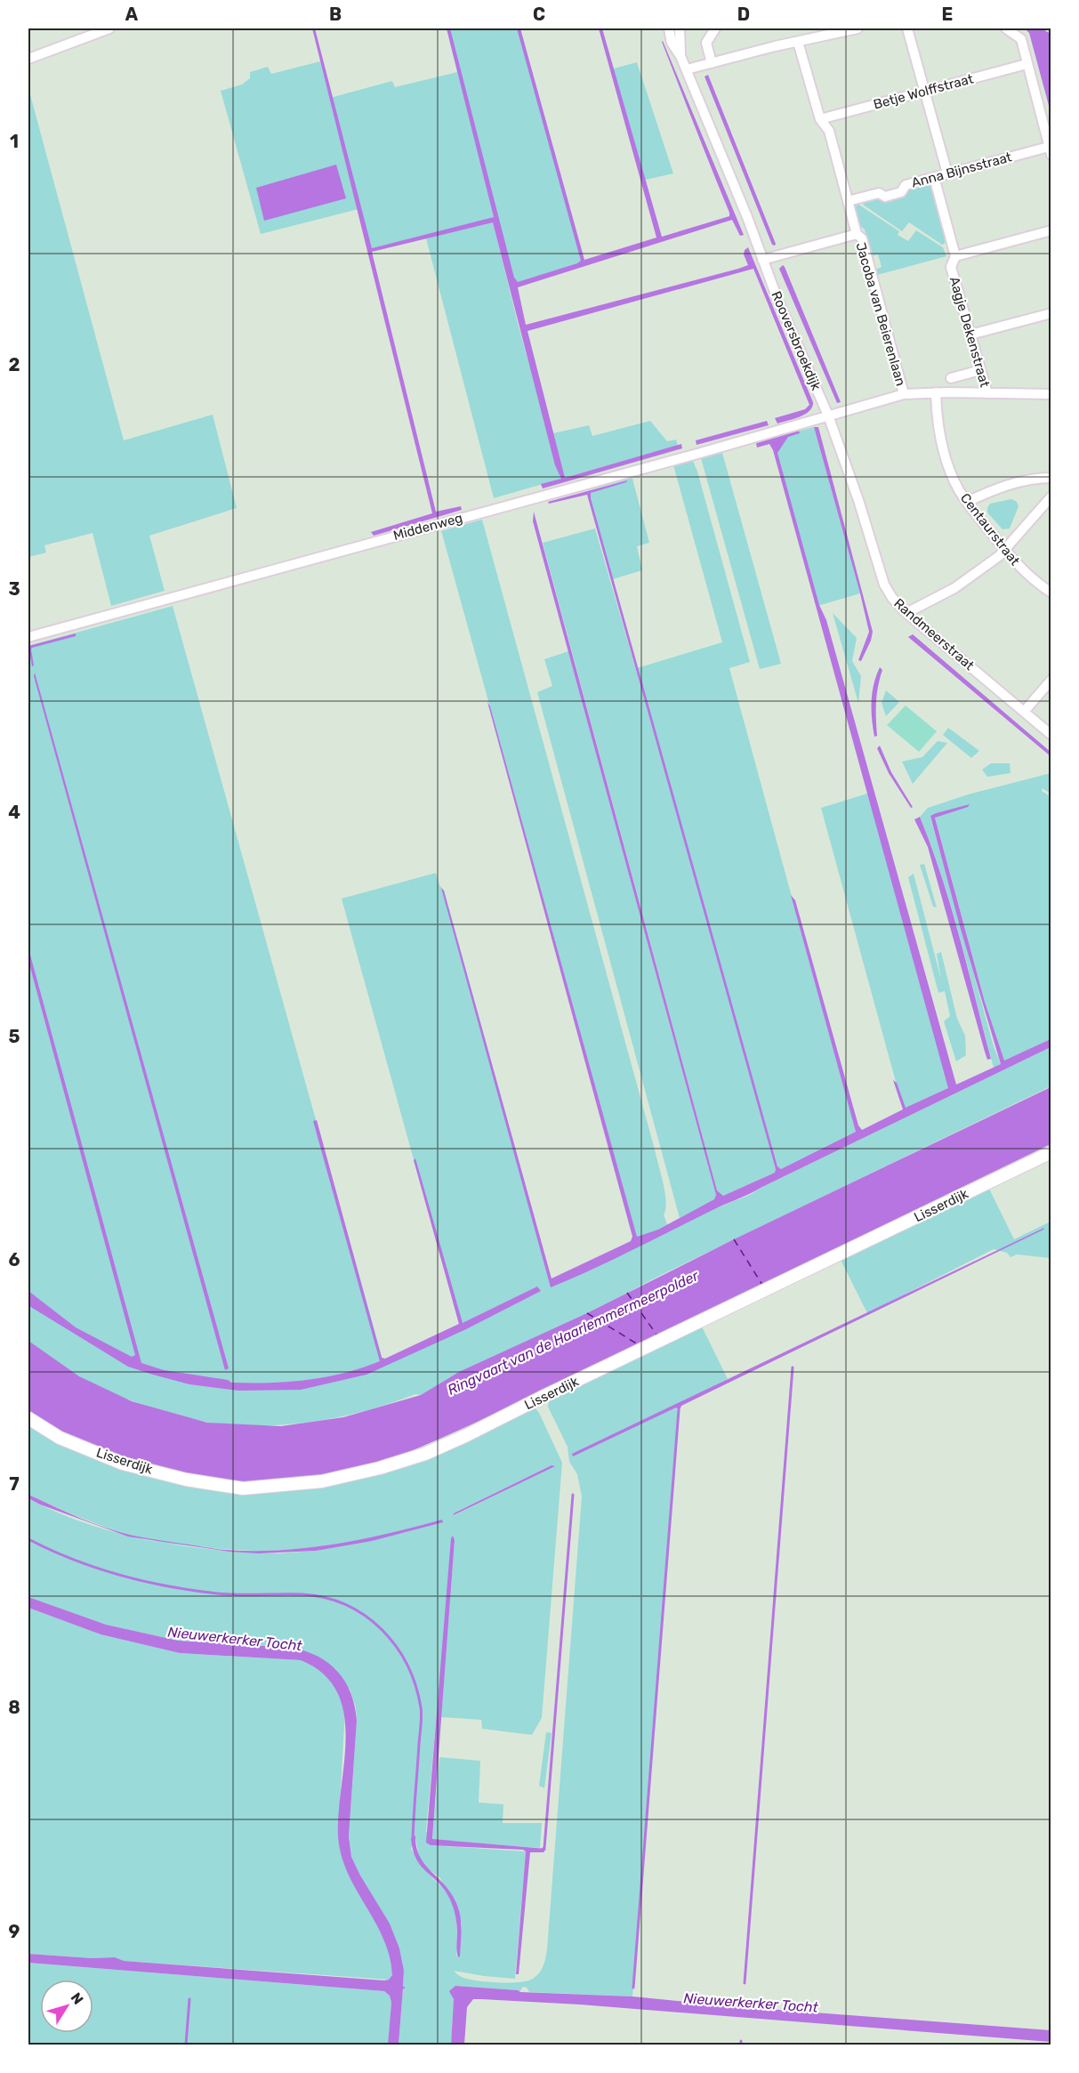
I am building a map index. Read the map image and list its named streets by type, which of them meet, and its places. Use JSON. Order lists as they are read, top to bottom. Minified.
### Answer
{"streets":{"street":["Betje Wolffstraat","Anna Bijnsstraat","Jacoba van Beierenlaan","Aagje Dekenstraat","Rooversbroekdijk","Middenweg","Centaurstraat","Randmeerstraat","Lisserdijk"]},"crossings":[["Betje Wolffstraat","Jacoba van Beierenlaan"],["Anna Bijnsstraat","Jacoba van Beierenlaan"],["Anna Bijnsstraat","Aagje Dekenstraat"],["Jacoba van Beierenlaan","Rooversbroekdijk"],["Rooversbroekdijk","Middenweg"],["Rooversbroekdijk","Randmeerstraat"],["Middenweg","Randmeerstraat"]],"water":["Ringvaart van de Haarlemmermeerpolder","Nieuwerkerker Tocht"],"north":"top right","grid":{"columns":["A","B","C","D","E"],"rows":["1","2","3","4","5","6","7","8","9"]}}
